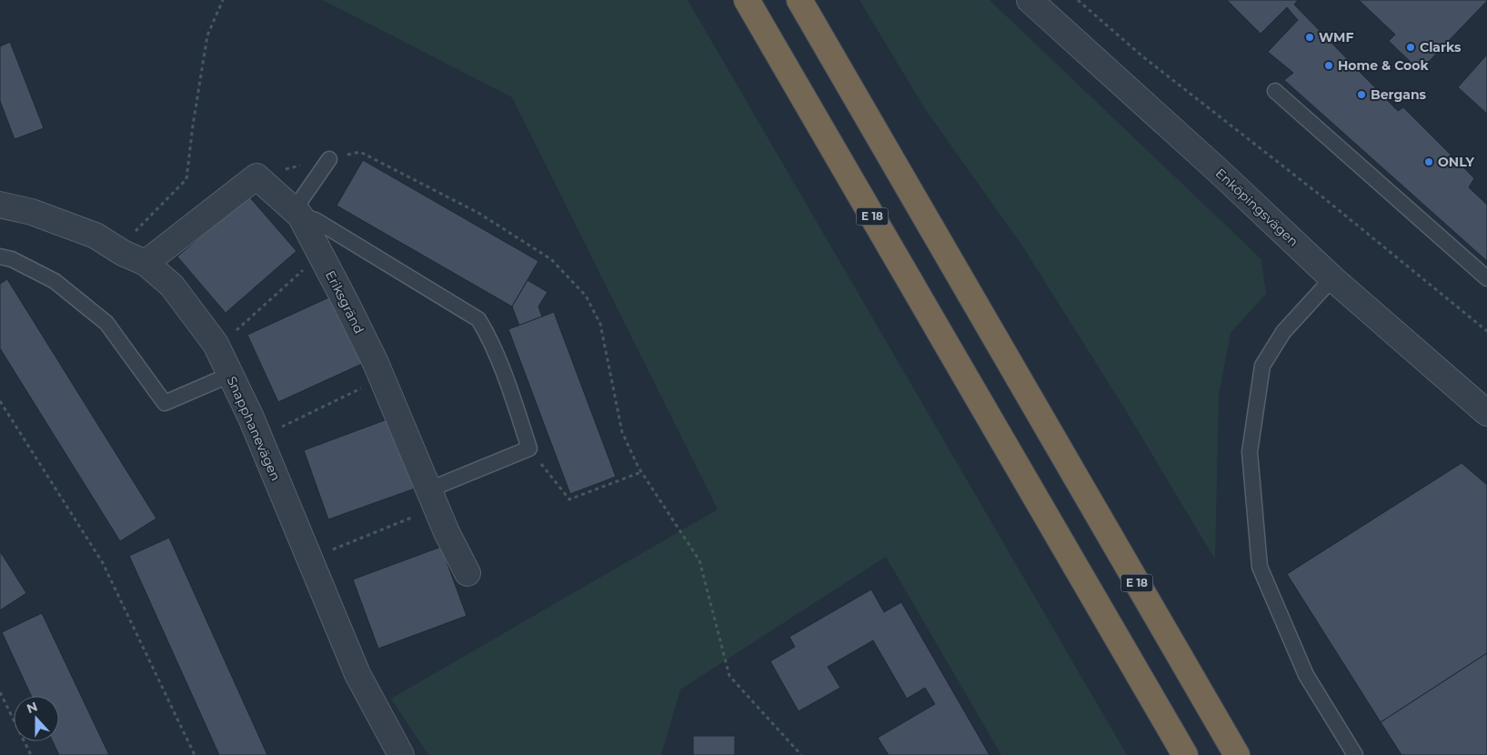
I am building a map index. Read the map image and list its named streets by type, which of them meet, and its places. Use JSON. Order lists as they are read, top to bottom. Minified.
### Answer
{"streets":{"highway":["E 18"],"street":["Enköpingsvägen","Eriksgränd","Snapphanevägen"]},"places":["WMF","Clarks","Home & Cook","Bergans","ONLY"],"north":"top"}
